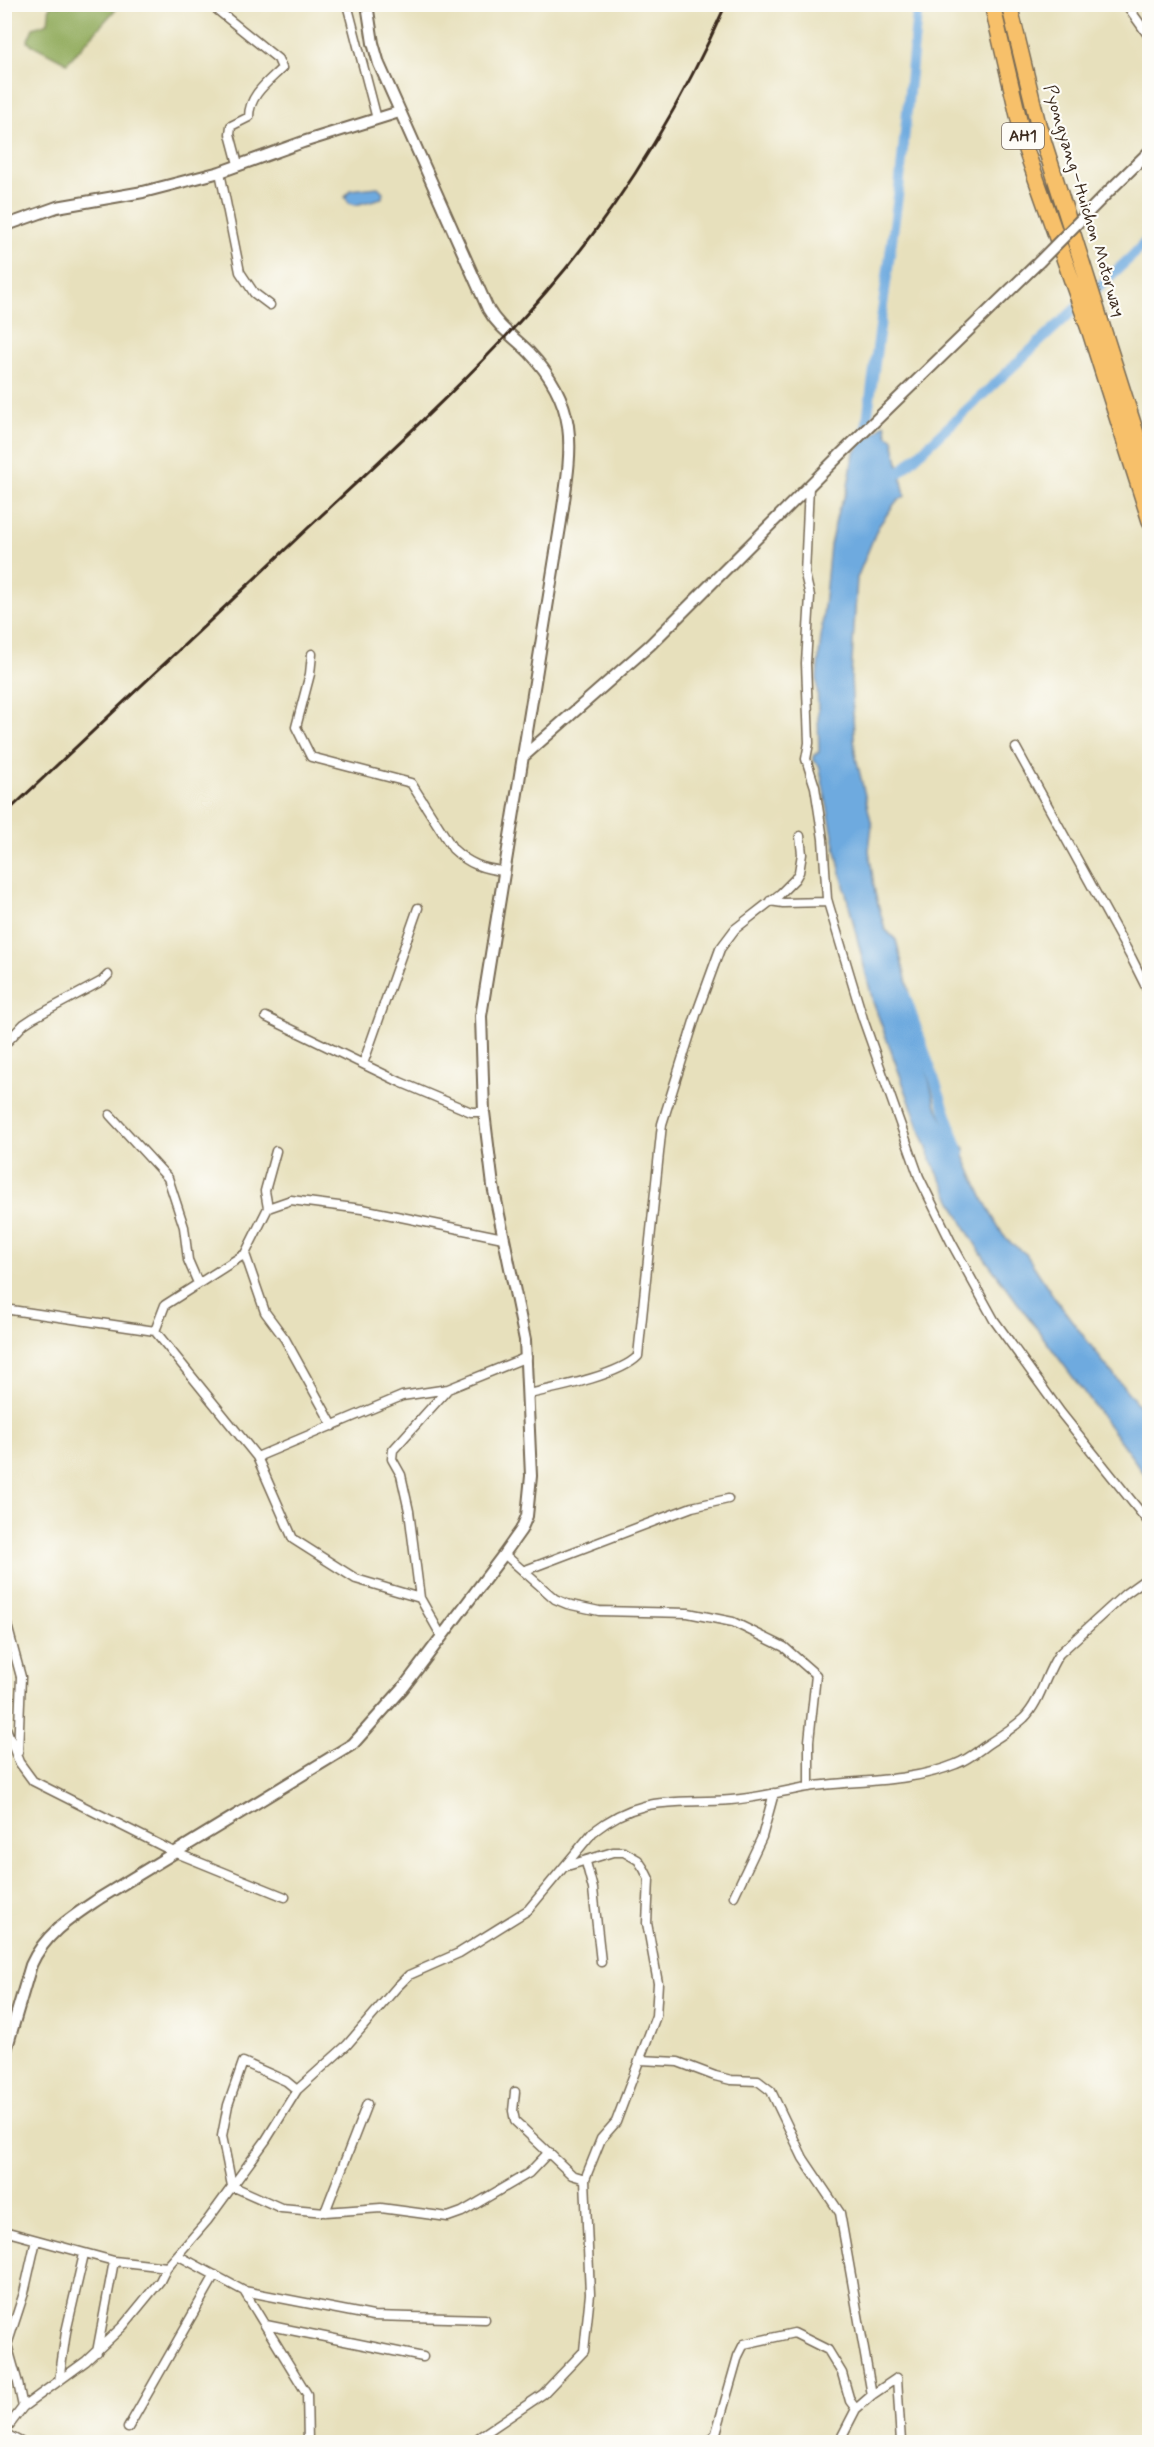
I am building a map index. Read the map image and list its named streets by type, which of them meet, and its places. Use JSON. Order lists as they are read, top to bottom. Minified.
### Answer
{"streets":{"highway":["AH1","Pyongyang–Huichon Motorway"]}}
